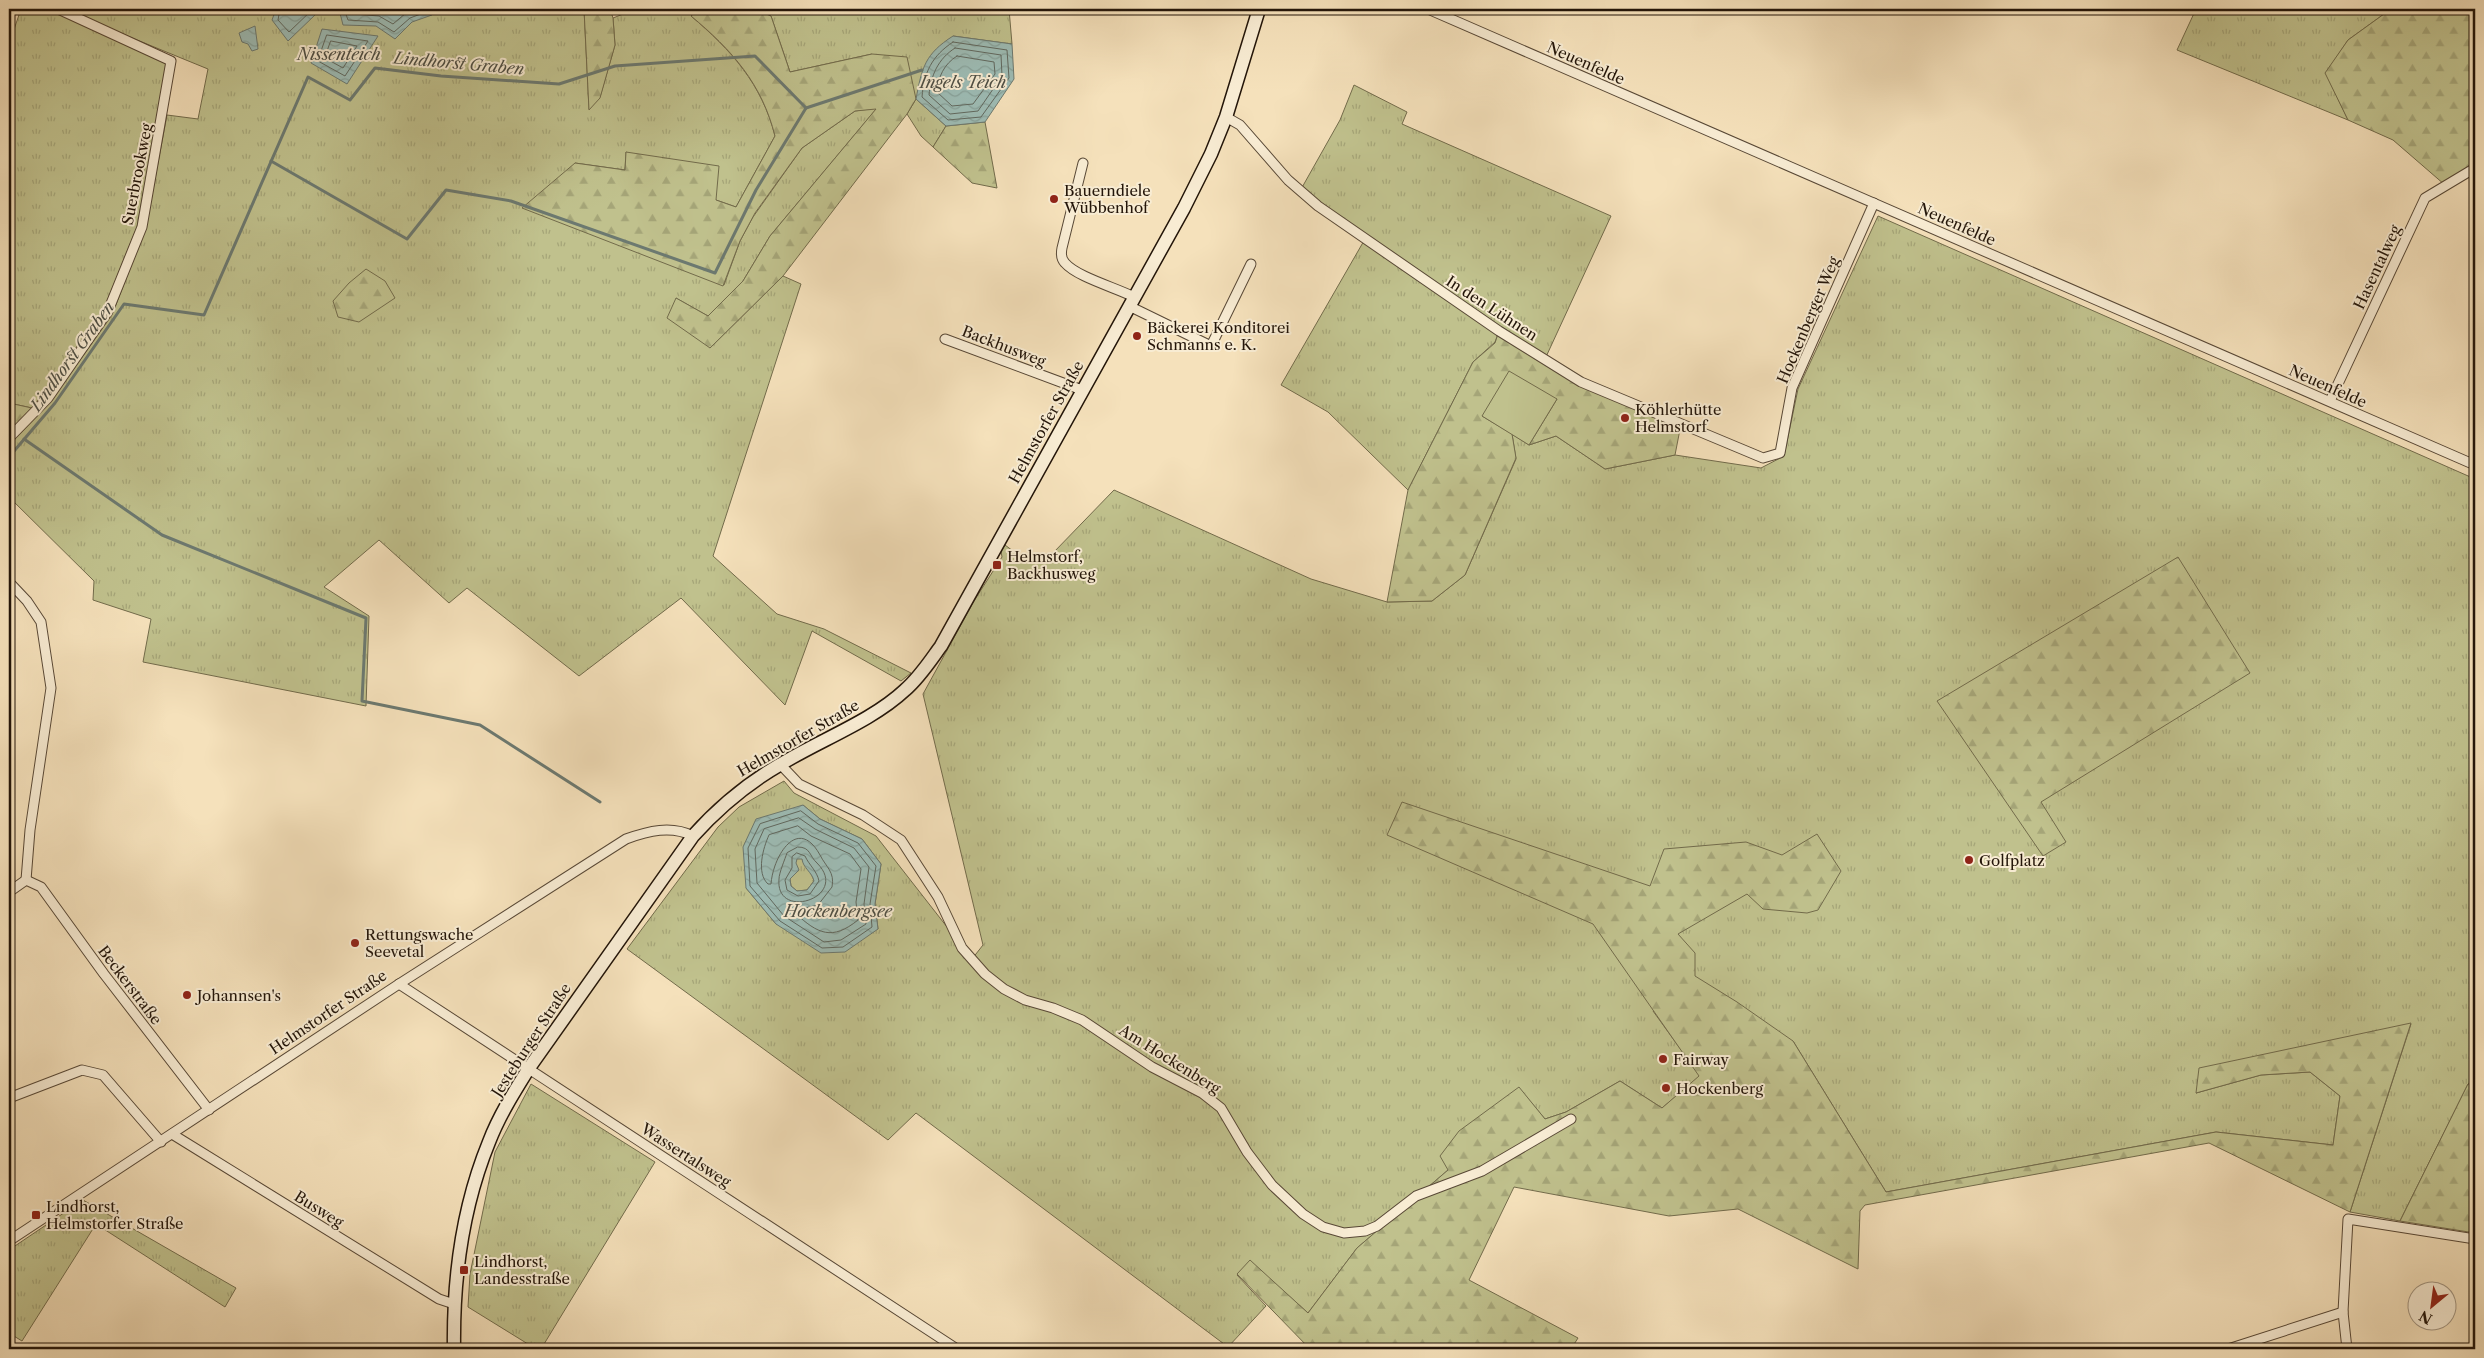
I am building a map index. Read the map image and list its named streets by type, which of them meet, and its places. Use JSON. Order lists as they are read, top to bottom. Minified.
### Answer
{"streets":{"main road":["Helmstorfer Straße","Jesteburger Straße"],"street":["Neuenfelde","Suerbrookweg","Hasentalweg","In den Lühnen","Hockenberger Weg","Backhusweg","Beckerstraße","Am Hockenberg","Wassertalsweg","Busweg"]},"crossings":[["Neuenfelde","Hasentalweg"],["Neuenfelde","Hockenberger Weg"],["In den Lühnen","Hockenberger Weg"],["In den Lühnen","Helmstorfer Straße"],["Backhusweg","Helmstorfer Straße"],["Helmstorfer Straße","Beckerstraße"],["Helmstorfer Straße","Jesteburger Straße"],["Helmstorfer Straße","Am Hockenberg"],["Helmstorfer Straße","Wassertalsweg"],["Helmstorfer Straße","Busweg"],["Jesteburger Straße","Wassertalsweg"],["Jesteburger Straße","Busweg"]],"water":["Nissenteich","Lindhorst Graben","Ingels Teich","Hockenbergsee"],"places":{"other":["Bauerndiele Wübbenhof","Bäckerei Konditorei Schmanns e. K.","Köhlerhütte Helmstorf","Golfplatz","Rettungswache Seevetal","Johannsen's","Fairway","Hockenberg"],"transit":["Helmstorf, Backhusweg","Lindhorst, Helmstorfer Straße","Lindhorst, Landesstraße"]},"north":"bottom left"}
